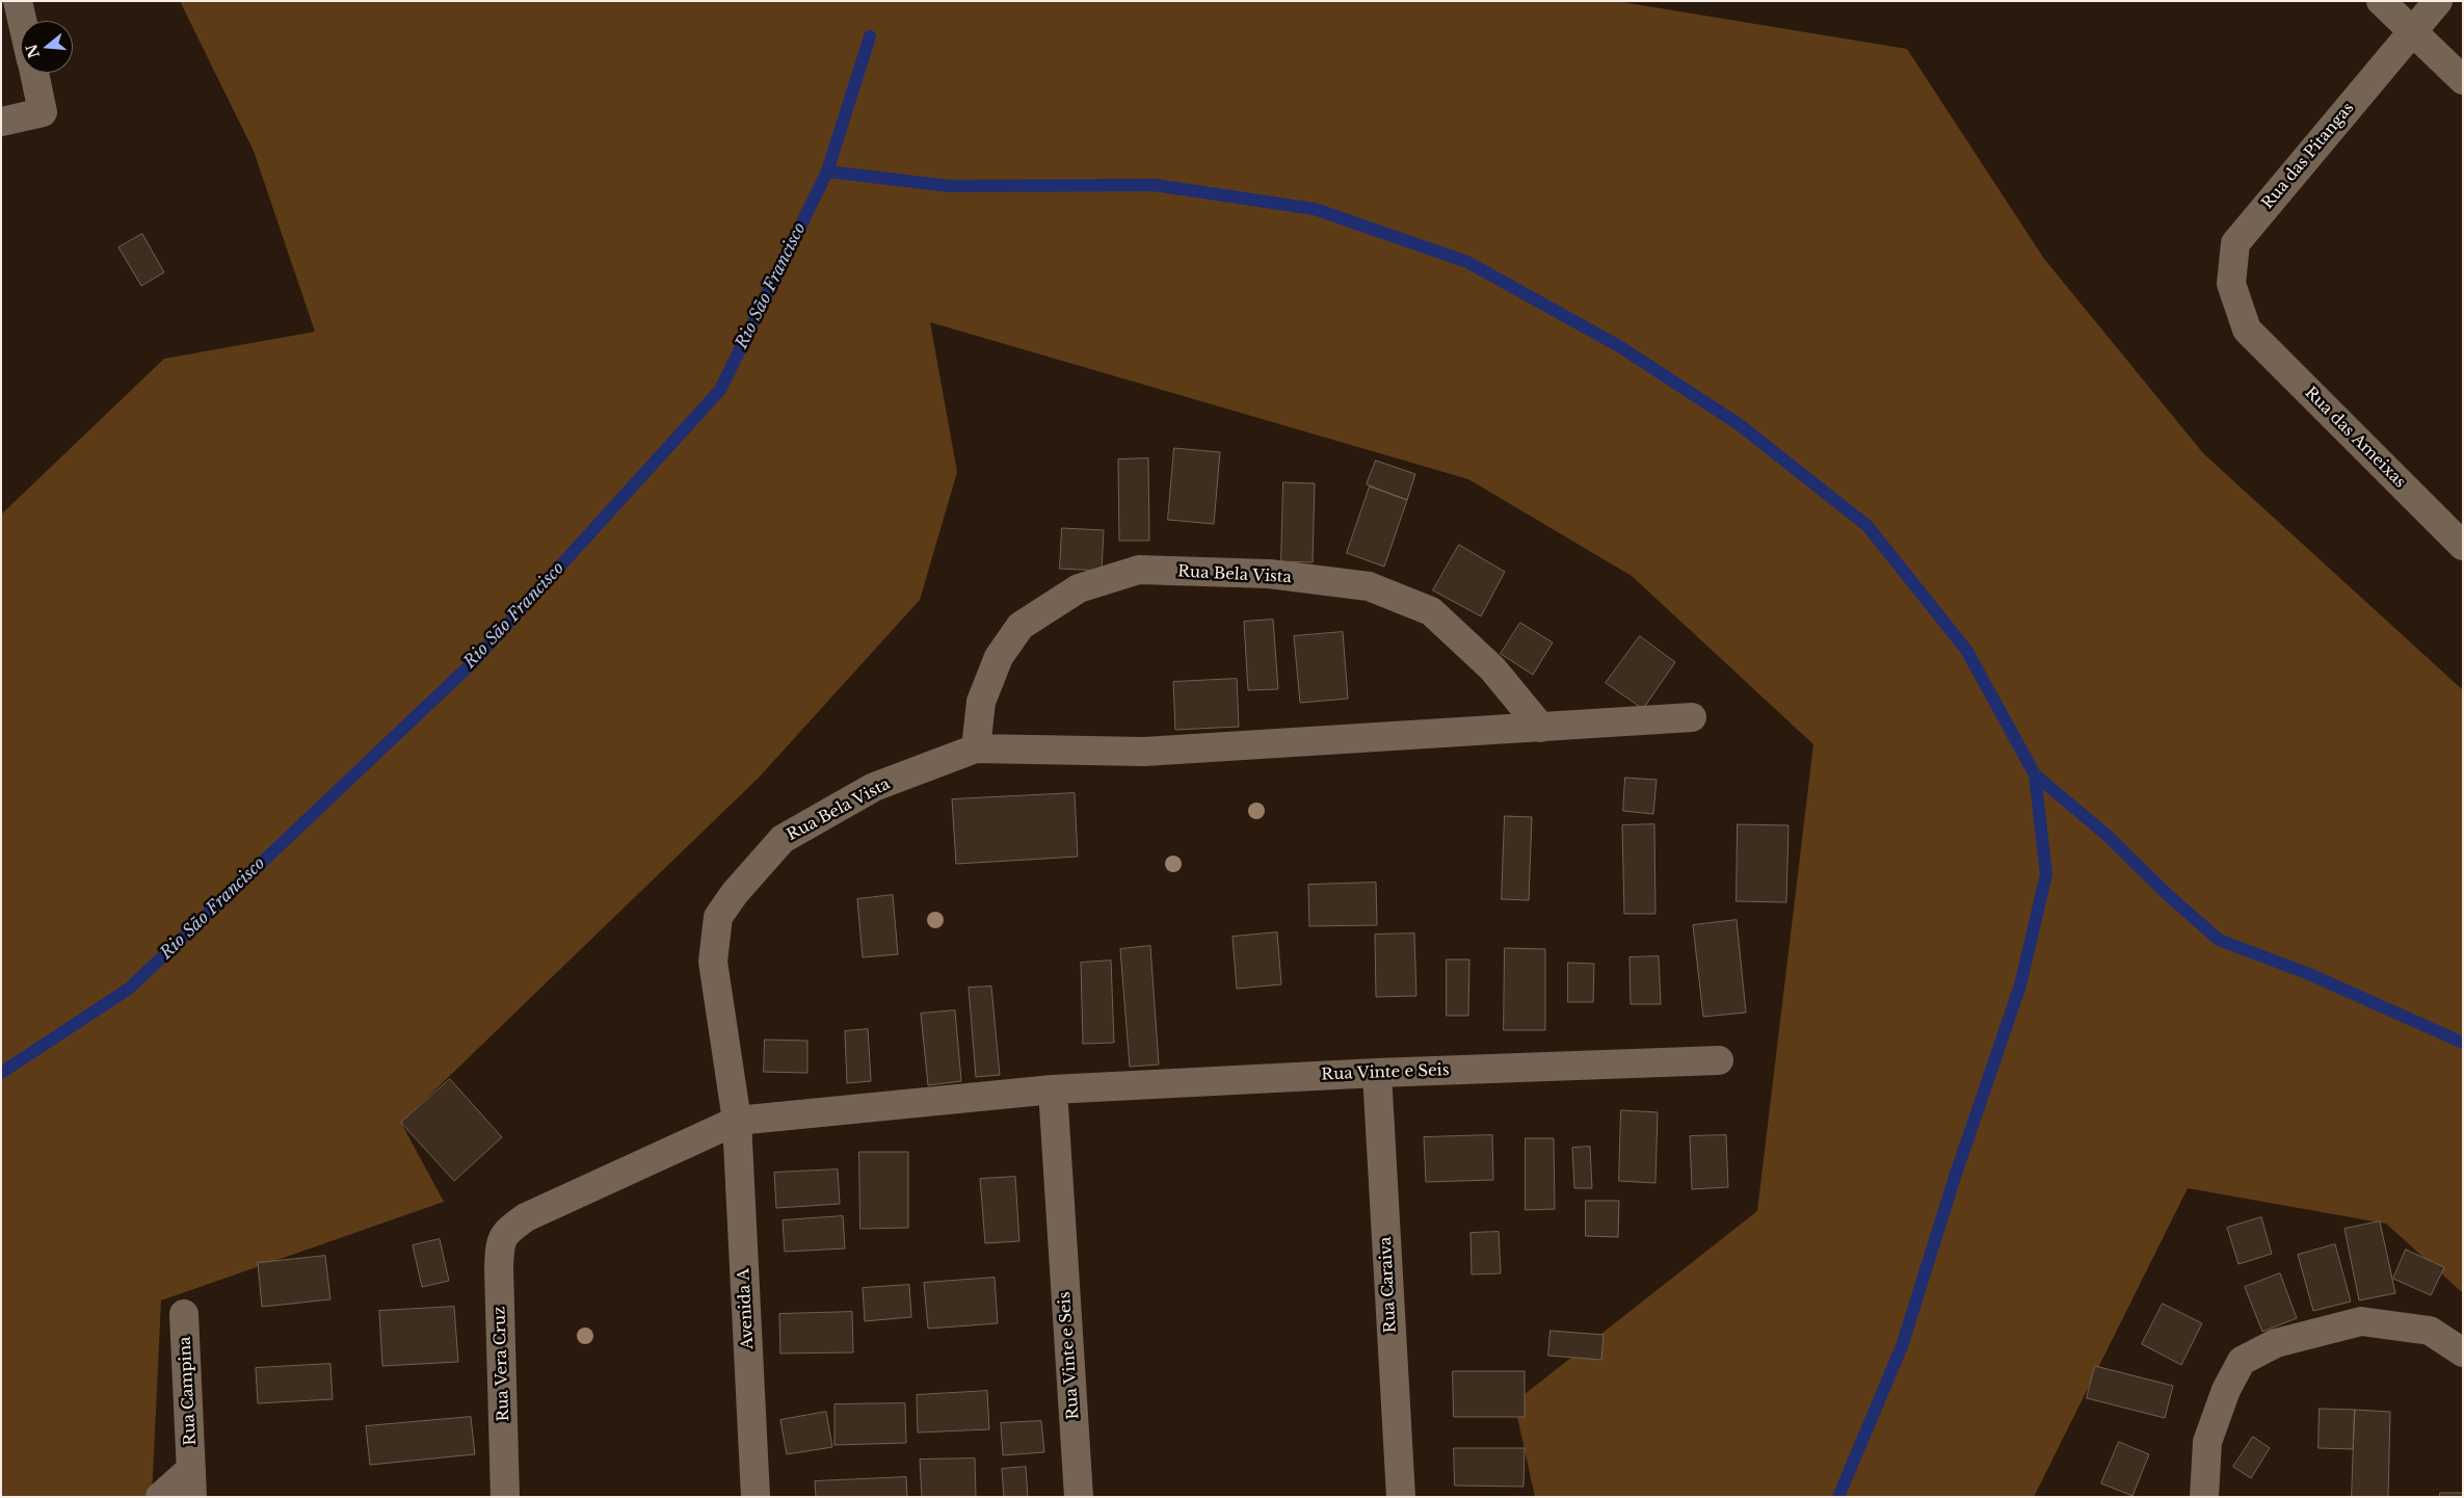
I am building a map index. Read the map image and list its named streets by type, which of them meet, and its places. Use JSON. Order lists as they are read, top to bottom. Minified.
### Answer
{"streets":{"street":["Rua das Pitangas","Rua das Ameixas","Rua Bela Vista","Rua Vinte e Seis","Rua Caraiva","Avenida A","Rua Vera Cruz","Rua Campina"]},"crossings":[["Rua das Pitangas","Rua das Ameixas"],["Rua Bela Vista","Rua Vinte e Seis"],["Rua Bela Vista","Avenida A"],["Rua Vinte e Seis","Rua Caraiva"],["Rua Vinte e Seis","Avenida A"],["Rua Vinte e Seis","Rua Vera Cruz"]],"water":["Rio São Francisco"],"north":"left"}
